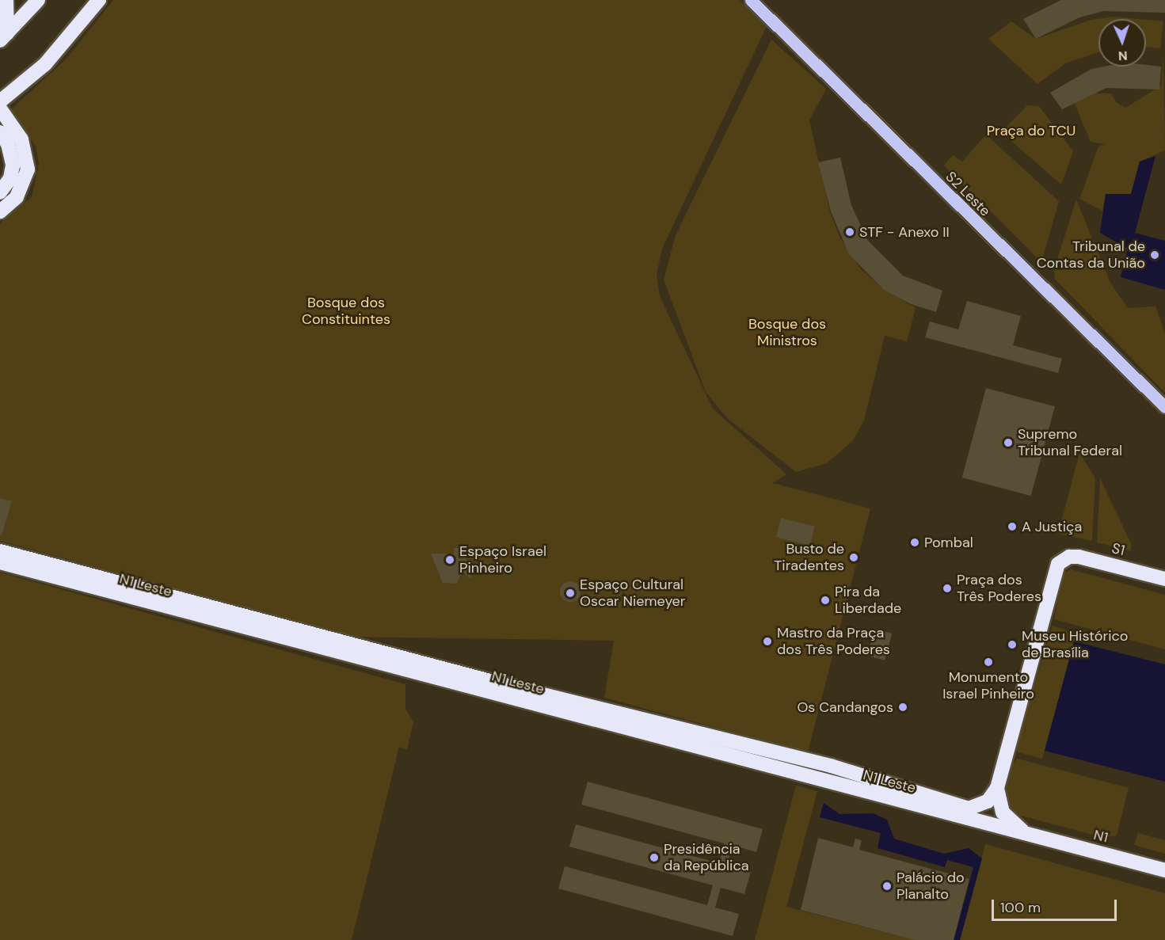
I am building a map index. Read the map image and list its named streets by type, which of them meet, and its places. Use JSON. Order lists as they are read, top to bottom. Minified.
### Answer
{"streets":{"highway":["S1","N1 Leste","N1"],"main road":["S2 Leste"]},"crossings":[["S1","N1 Leste"],["N1 Leste","N1"]],"parks":["Praça do TCU","Bosque dos Constituintes","Bosque dos Ministros"],"places":["STF - Anexo II","Tribunal de Contas da União","Supremo Tribunal Federal","A Justiça","Pombal","Busto de Tiradentes","Espaço Israel Pinheiro","Praça dos Três Poderes","Espaço Cultural Oscar Niemeyer","Pira da Liberdade","Mastro da Praça dos Três Poderes","Museu Histórico de Brasília","Monumento Israel Pinheiro","Os Candangos","Presidência da República","Palácio do Planalto"],"scale_bar":"100 m","north":"bottom"}
